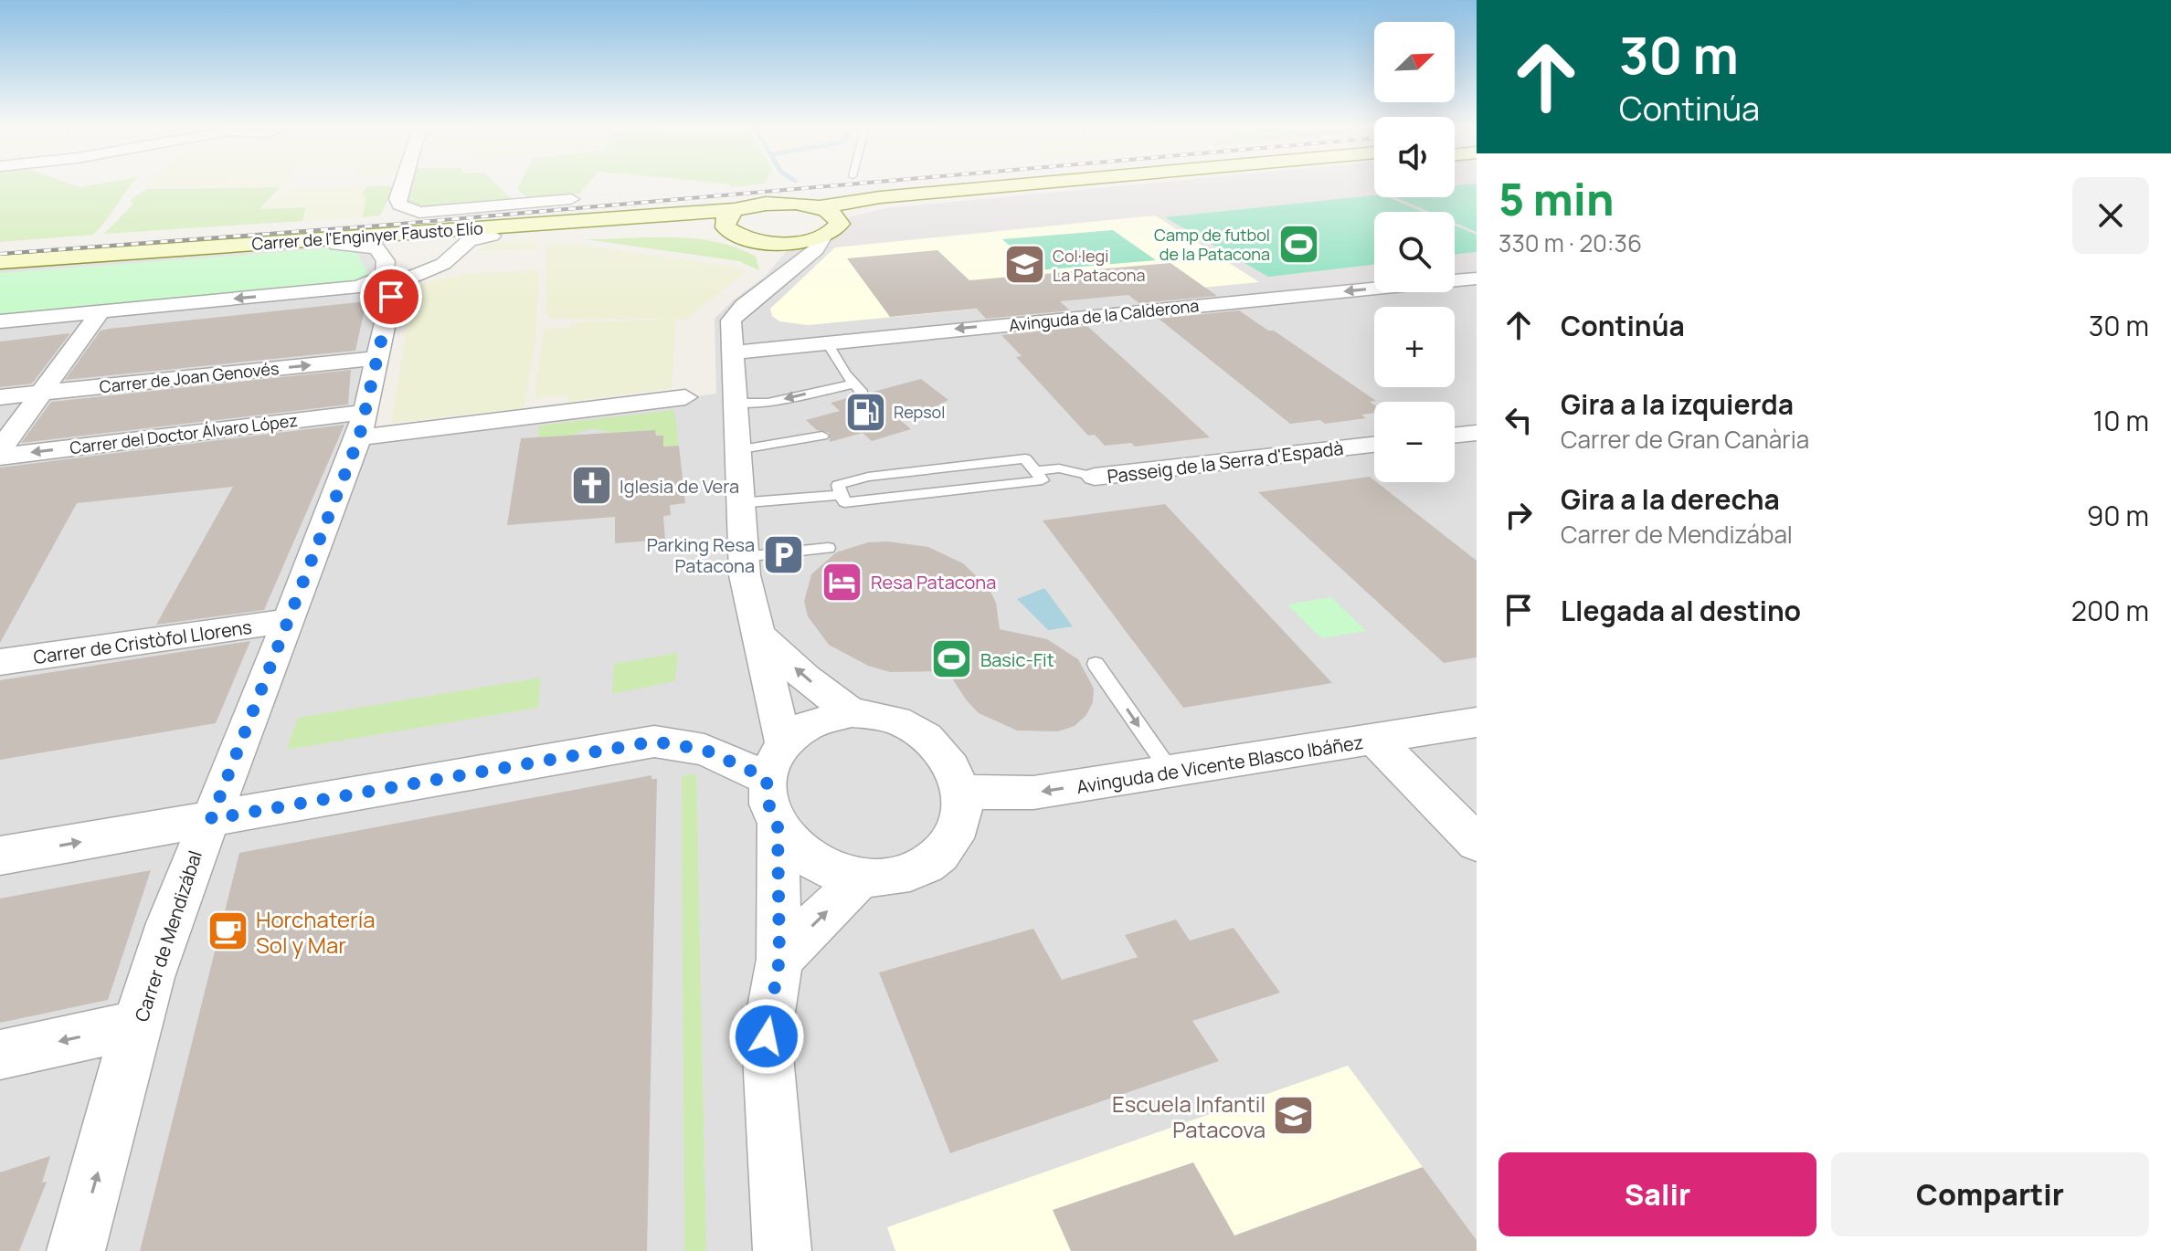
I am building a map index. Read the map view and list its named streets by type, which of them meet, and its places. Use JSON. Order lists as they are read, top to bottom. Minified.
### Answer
{"streets":{"main road":["Carrer de l'Enginyer Fausto Elío"],"street":["Avinguda de la Calderona","Carrer de Joan Genovés","Carrer del Doctor Álvaro López","Passeig de la Serra d'Espadà","Carrer de Cristòfol Llorens","Avinguda de Vicente Blasco Ibáñez","Carrer de Mendizábal"]},"crossings":[["Carrer de Joan Genovés","Carrer de Mendizábal"],["Carrer del Doctor Álvaro López","Carrer de Mendizábal"],["Carrer de Cristòfol Llorens","Carrer de Mendizábal"]],"one_way":["Avinguda de la Calderona","Avinguda de Vicente Blasco Ibáñez"],"places":{"sports":["Camp de futbol de la Patacona","Basic-Fit"],"school or university":["Col·legi La Patacona","Escuela Infantil Patacova"],"fuel station":["Repsol"],"church":["Iglesia de Vera"],"parking":["Parking Resa Patacona"],"hotel":["Resa Patacona"],"cafe":["Horchatería Sol y Mar"]},"north":"top right","page":{"turn":["30 m","Continúa"],"map_buttons":["+","−"],"heading":["5 min","330 m · 20:36"],"list":[{"name":"Continúa","value":"30 m"},{"name":"Gira a la izquierda","note":"Carrer de Gran Canària","value":"10 m"},{"name":"Gira a la derecha","note":"Carrer de Mendizábal","value":"90 m"},{"name":"Llegada al destino","value":"200 m"}],"buttons":["Salir","Compartir"]}}
